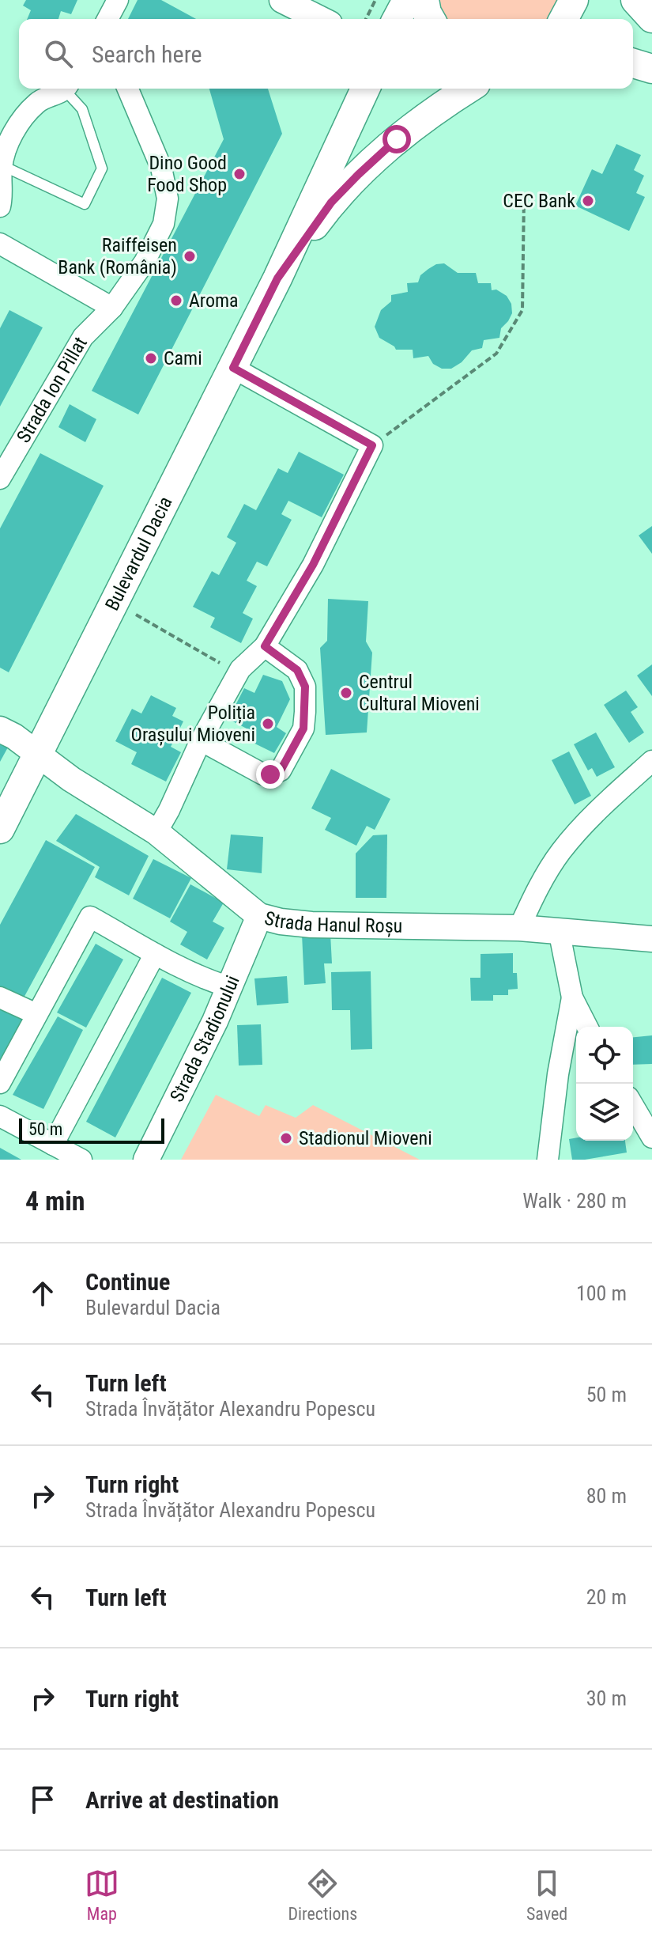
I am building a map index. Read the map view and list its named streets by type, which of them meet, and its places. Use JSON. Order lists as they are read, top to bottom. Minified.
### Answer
{"streets":{"main road":["Bulevardul Dacia"],"street":["Strada Ion Pillat","Strada Hanul Roșu","Strada Stadionului"]},"crossings":[["Bulevardul Dacia","Strada Hanul Roșu"],["Strada Hanul Roșu","Strada Stadionului"]],"places":["Dino Good Food Shop","CEC Bank","Raiffeisen Bank (România)","Aroma","Cami","Centrul Cultural Mioveni","Poliția Orașului Mioveni","Stadionul Mioveni"],"scale_bar":"50 m","page":{"search":"Search here","scale":"50 m","heading":["4 min","Walk · 280 m"],"list":[["Continue","Bulevardul Dacia","100 m"],["Turn left","Strada Învățător Alexandru Popescu","50 m"],["Turn right","Strada Învățător Alexandru Popescu","80 m"],["Turn left","20 m"],["Turn right","30 m"],"Arrive at destination"],"nav":["Map","Directions","Saved"]}}
